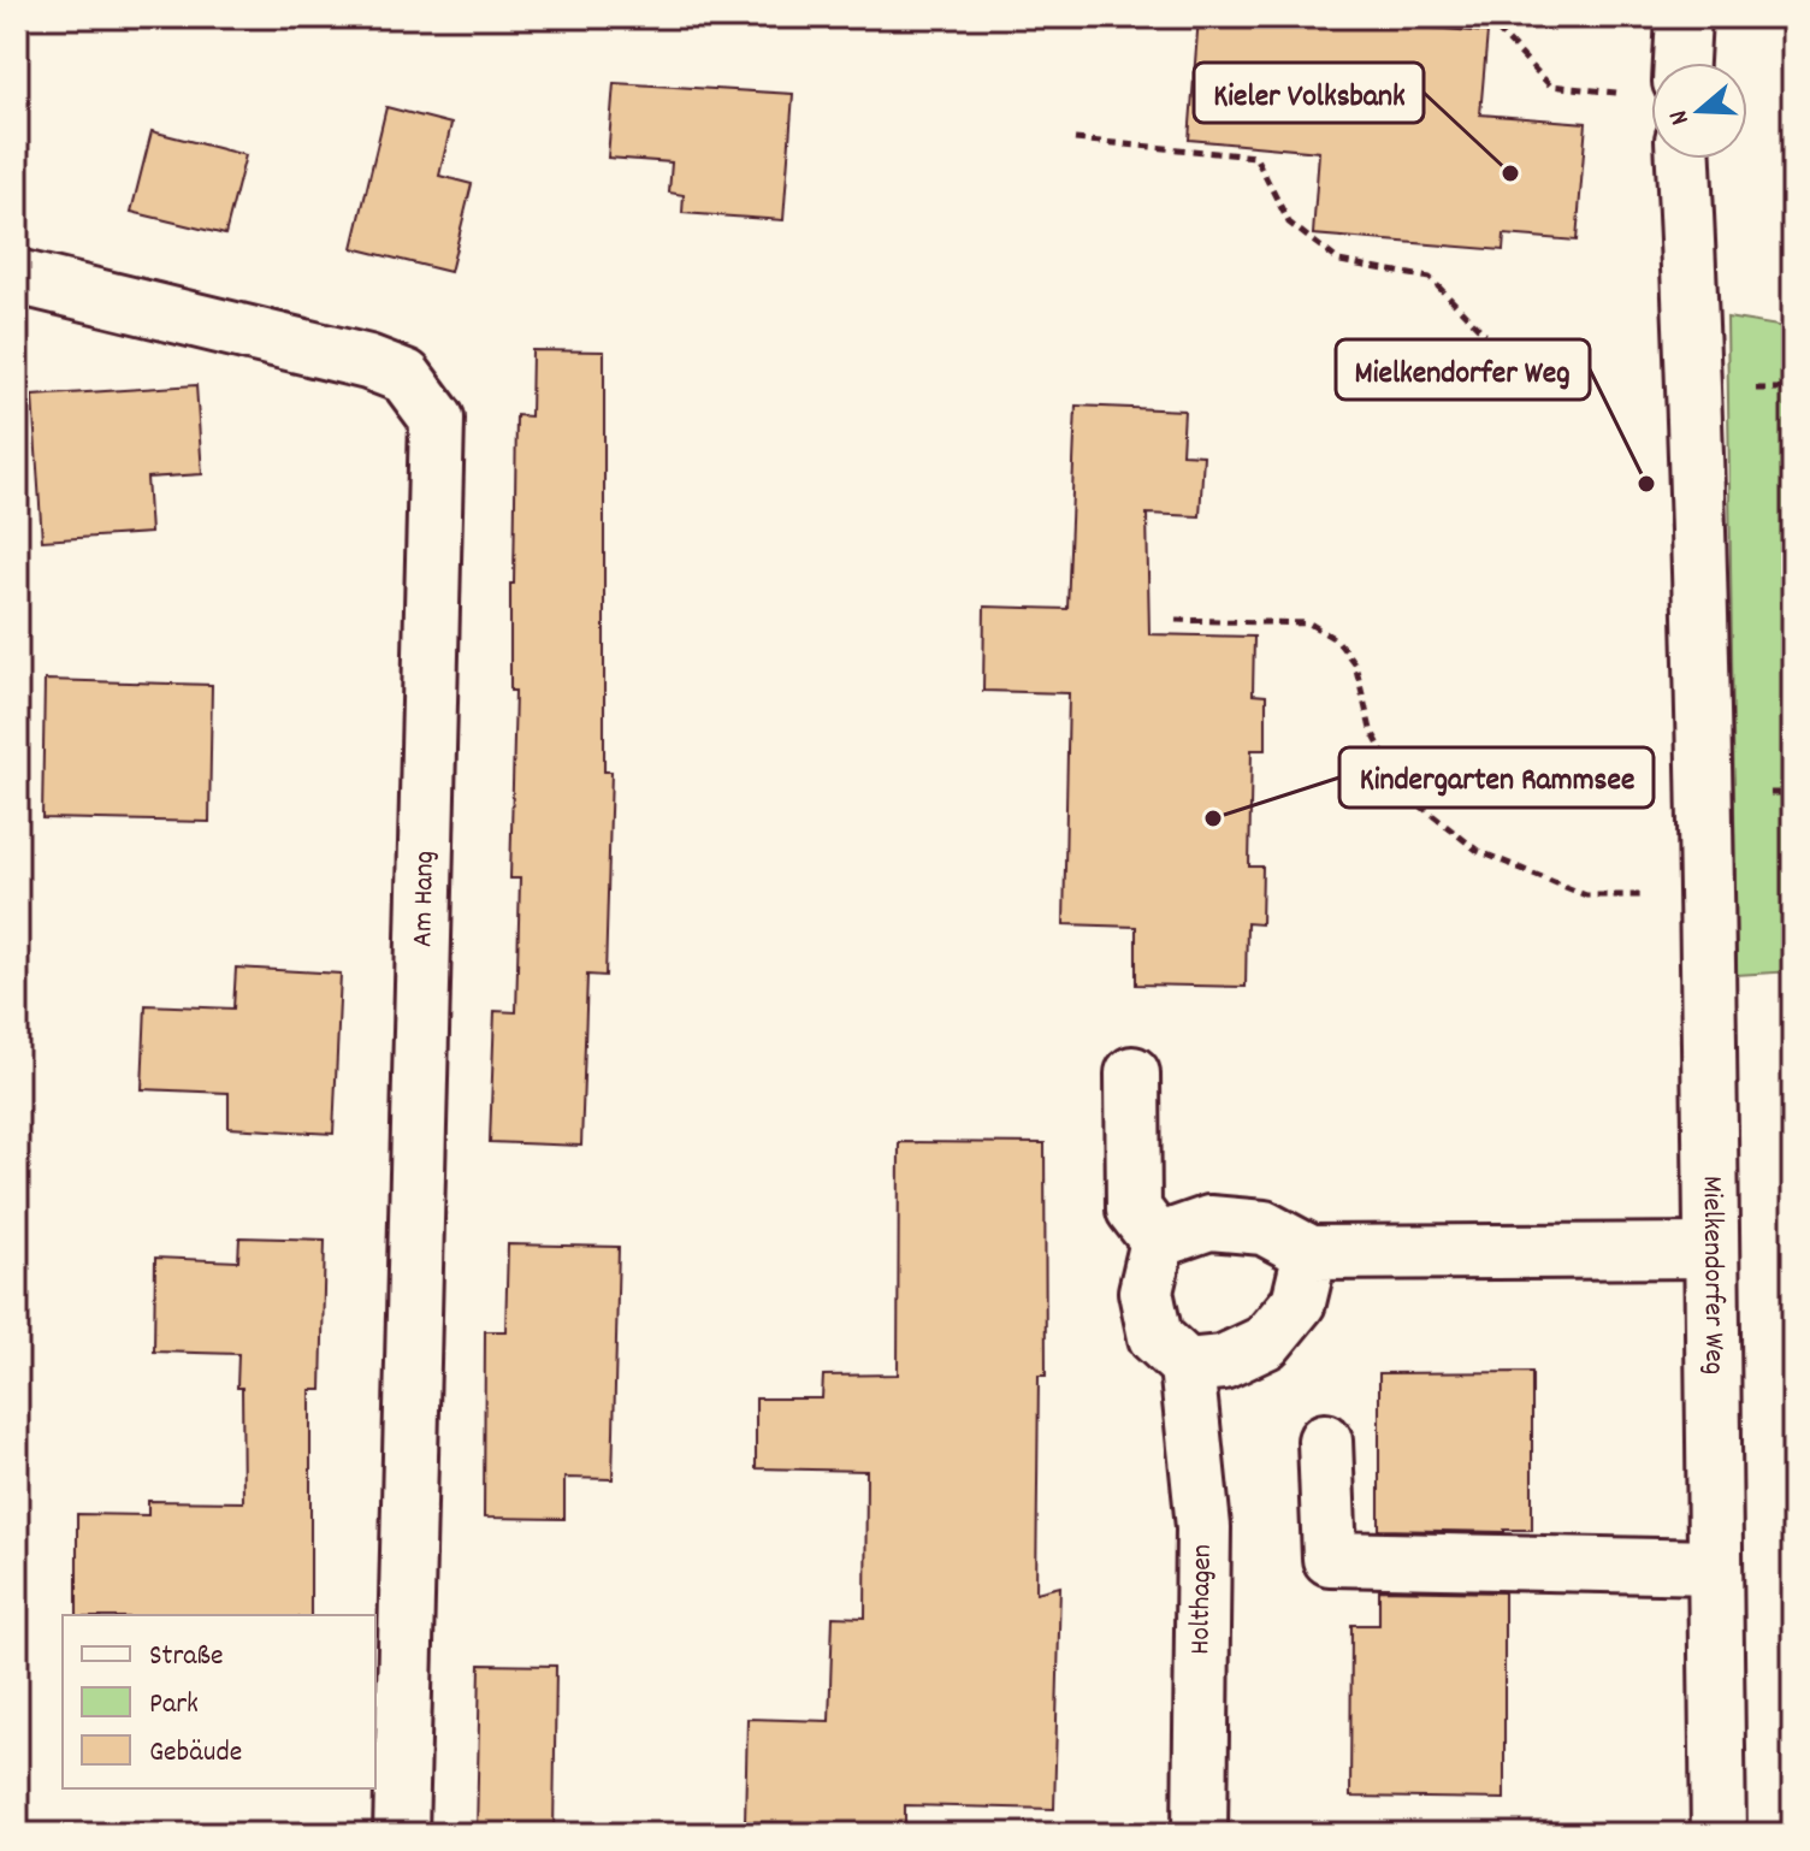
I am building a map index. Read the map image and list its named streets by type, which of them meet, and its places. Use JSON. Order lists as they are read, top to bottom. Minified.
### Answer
{"streets":{"street":["Am Hang","Mielkendorfer Weg","Holthagen"]},"places":["Kieler Volksbank","Mielkendorfer Weg","Kindergarten Rammsee"],"legend":["Straße","Park","Gebäude"],"north":"left"}
